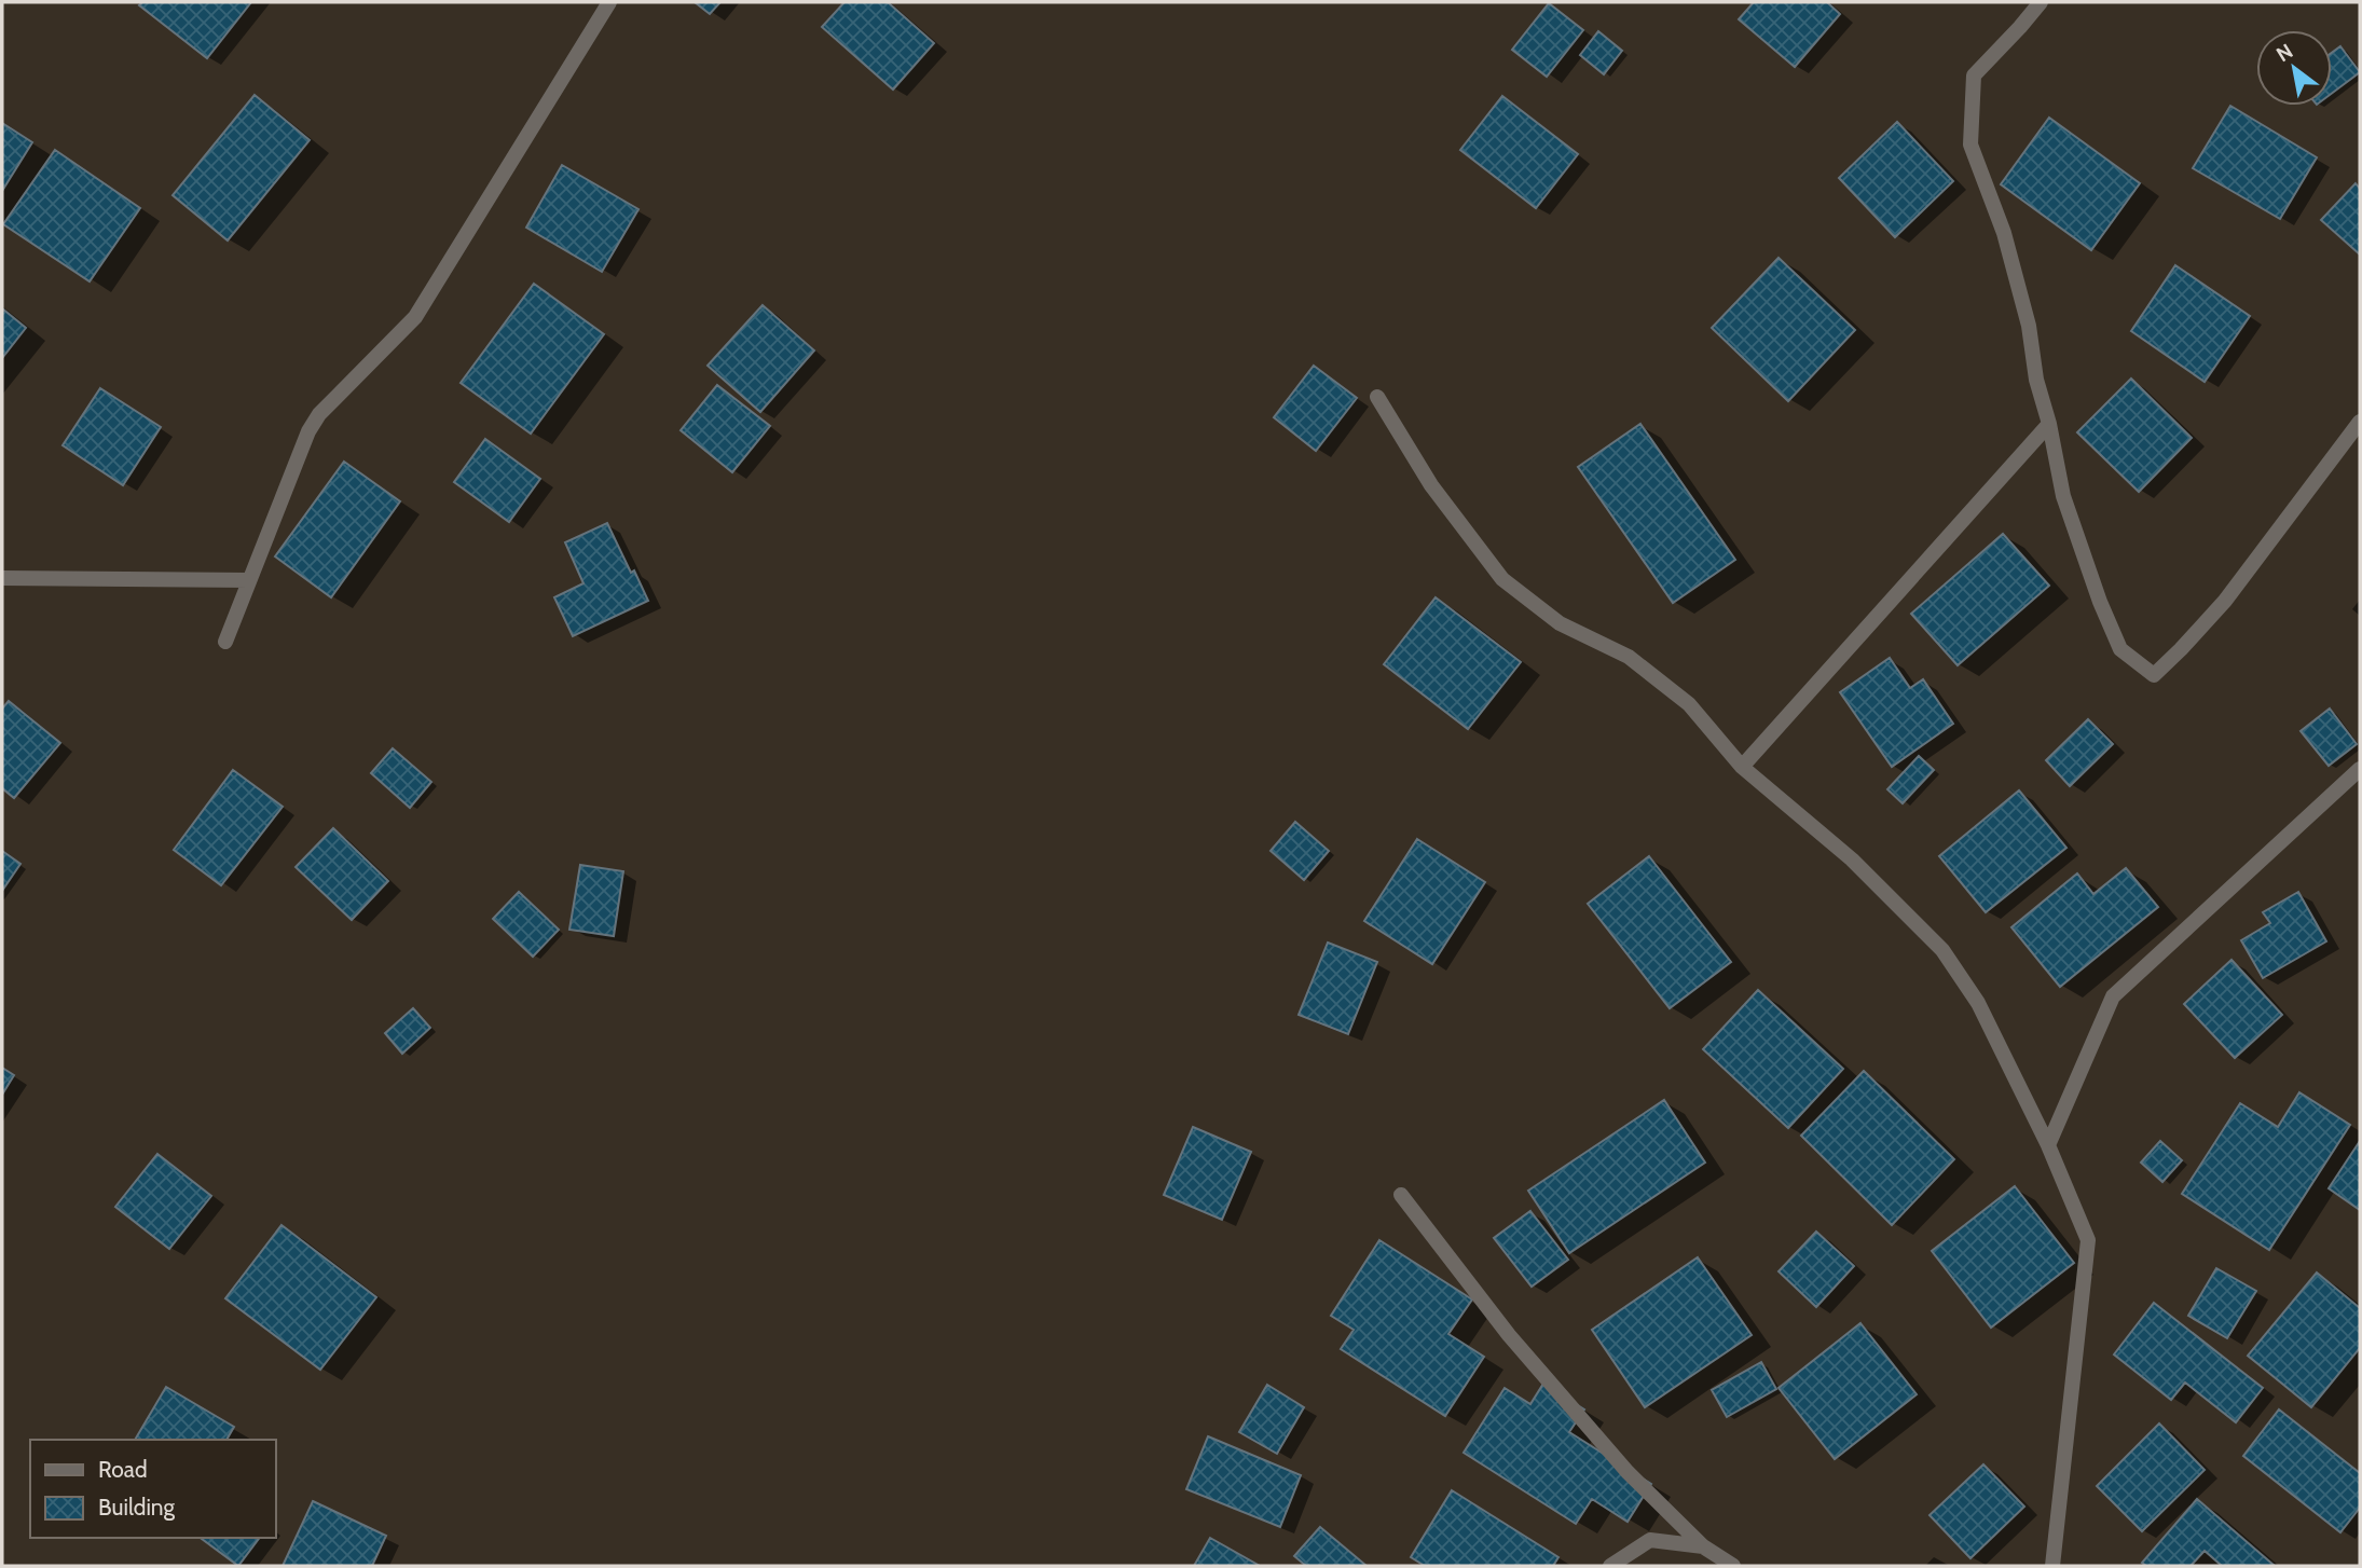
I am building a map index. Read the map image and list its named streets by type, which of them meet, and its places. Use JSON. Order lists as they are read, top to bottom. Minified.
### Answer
{"legend":["Road","Building"],"north":"top left"}
